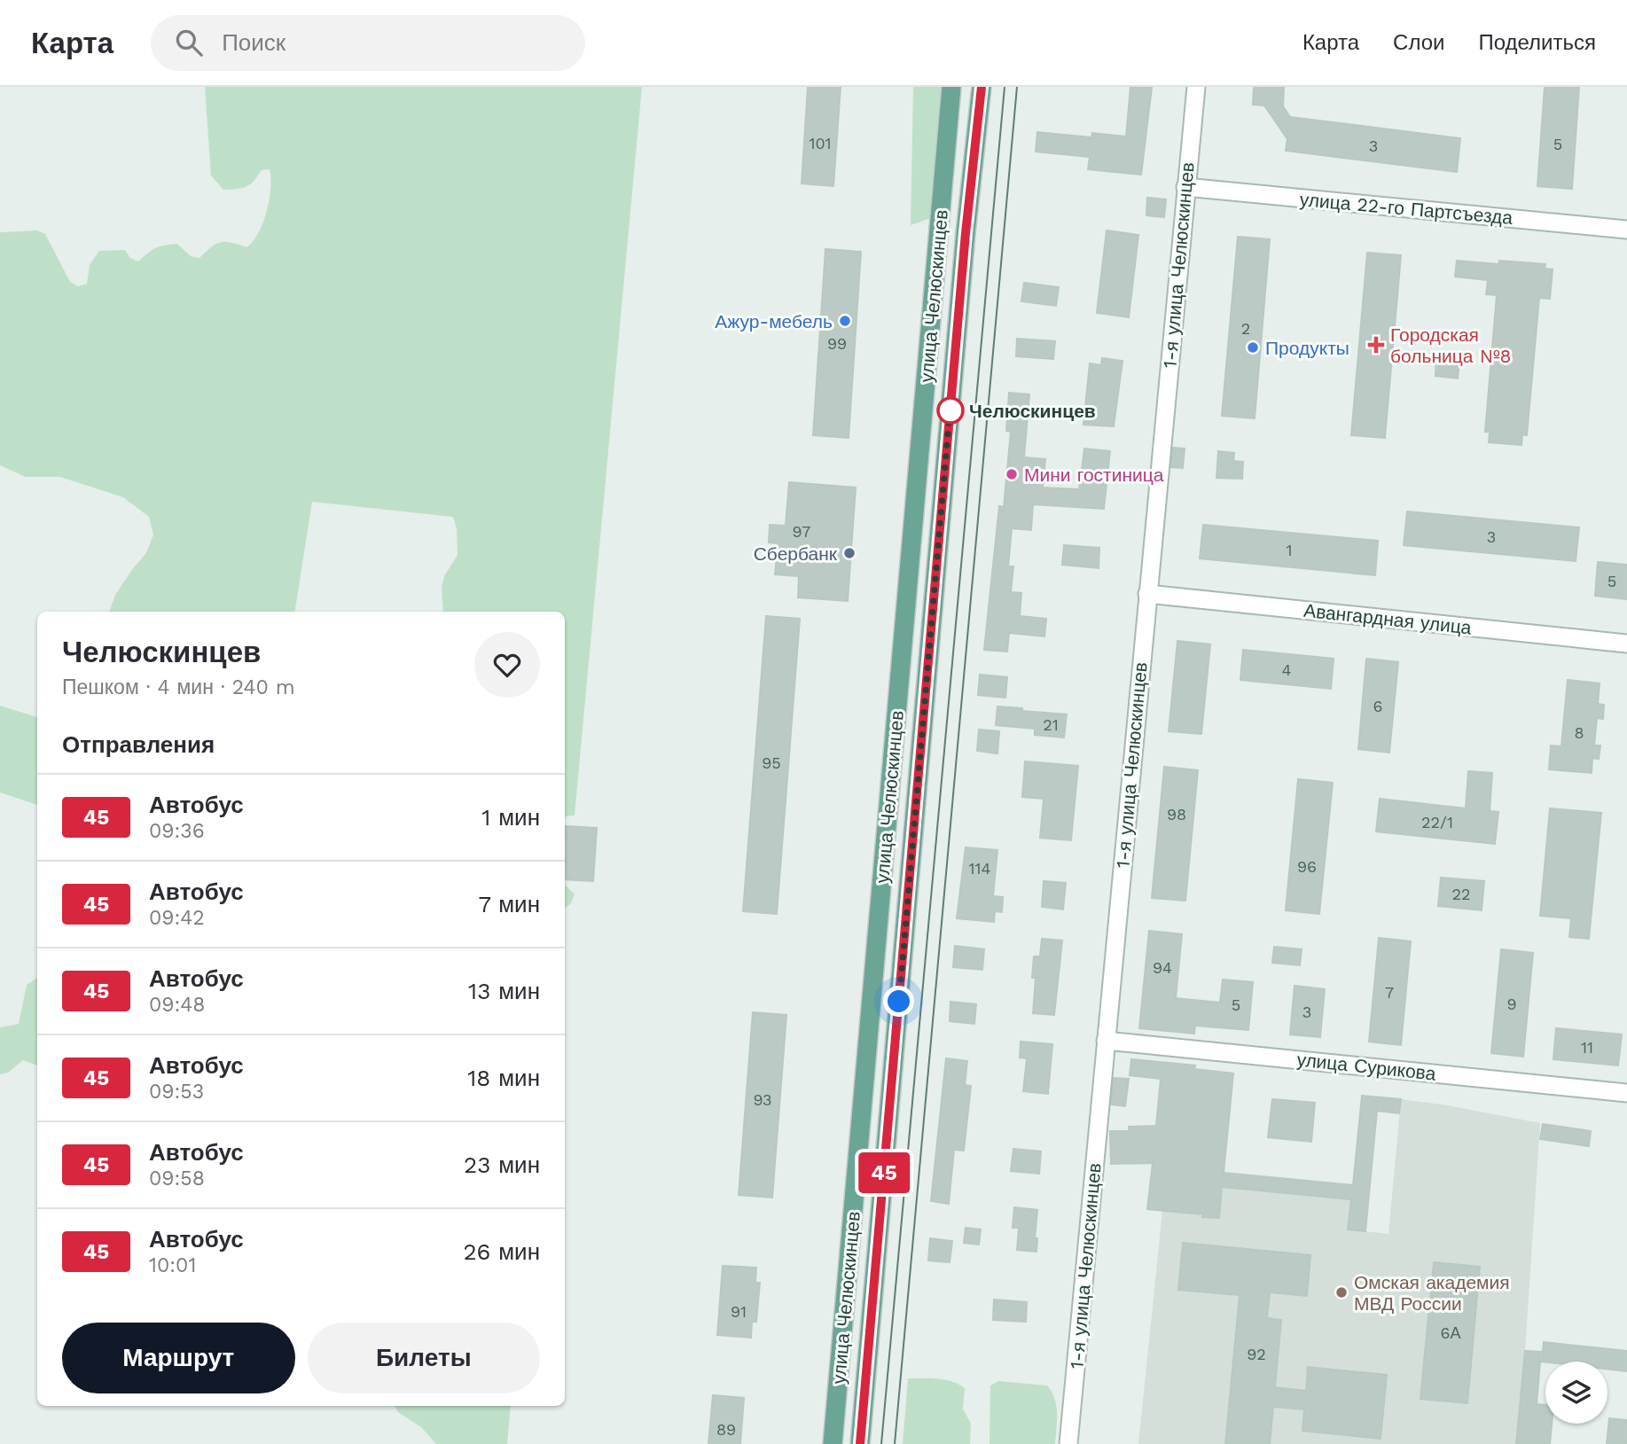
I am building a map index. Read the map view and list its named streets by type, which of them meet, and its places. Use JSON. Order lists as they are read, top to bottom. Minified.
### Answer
{"streets":{"main road":["улица Челюскинцев"],"street":["улица 22-го Партсъезда","1-я улица Челюскинцев","Авангардная улица","улица Сурикова"]},"crossings":[["улица 22-го Партсъезда","1-я улица Челюскинцев"],["1-я улица Челюскинцев","Авангардная улица"],["1-я улица Челюскинцев","улица Сурикова"]],"places":{"other":["Ажур-мебель","Продукты","Челюскинцев","Мини гостиница","Сбербанк","Омская академия МВД России"],"health":["Городская больница №8"]},"lines":["bus line 45"],"house_numbers":["101","5","3","2","99","97","3","1","5","4","6","21","8","95","98","22/1","96","114","22","94","7","9","5","3","11","93","91","6А","92","89"],"page":{"header":"Карта","search":"Поиск","nav":["Карта","Слои","Поделиться"],"on_map":"45","heading":[["Челюскинцев","Пешком · 4 мин · 240 m"],"Отправления"],"list":[{"mark":"45","name":"Автобус","note":"09:36","value":"1 мин"},{"mark":"45","name":"Автобус","note":"09:42","value":"7 мин"},{"mark":"45","name":"Автобус","note":"09:48","value":"13 мин"},{"mark":"45","name":"Автобус","note":"09:53","value":"18 мин"},{"mark":"45","name":"Автобус","note":"09:58","value":"23 мин"},{"mark":"45","name":"Автобус","note":"10:01","value":"26 мин"}],"buttons":["Маршрут","Билеты"]}}
